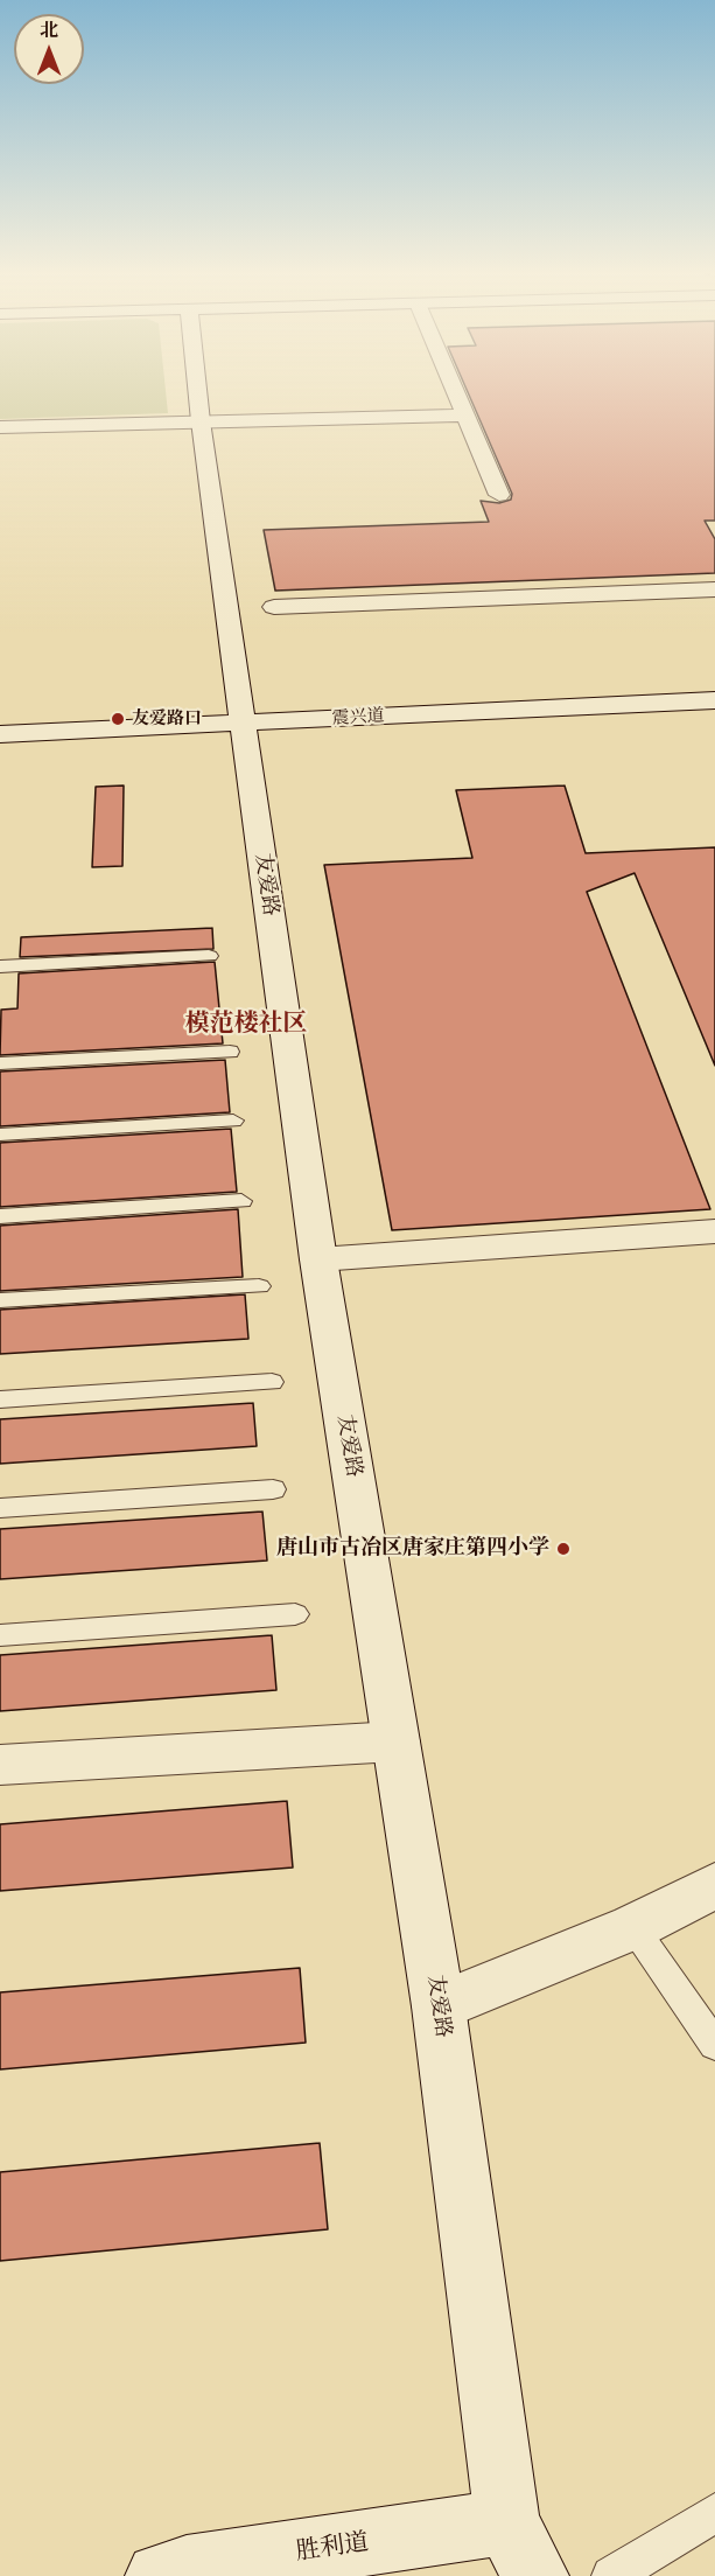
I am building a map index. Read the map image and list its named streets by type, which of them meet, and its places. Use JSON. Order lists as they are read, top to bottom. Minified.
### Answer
{"streets":{"street":["震兴道","友爱路","胜利道"]},"crossings":[["震兴道","友爱路"],["友爱路","胜利道"]],"districts":["模范楼社区"],"places":["友爱路口","唐山市古冶区唐家庄第四小学"],"north":"top"}
